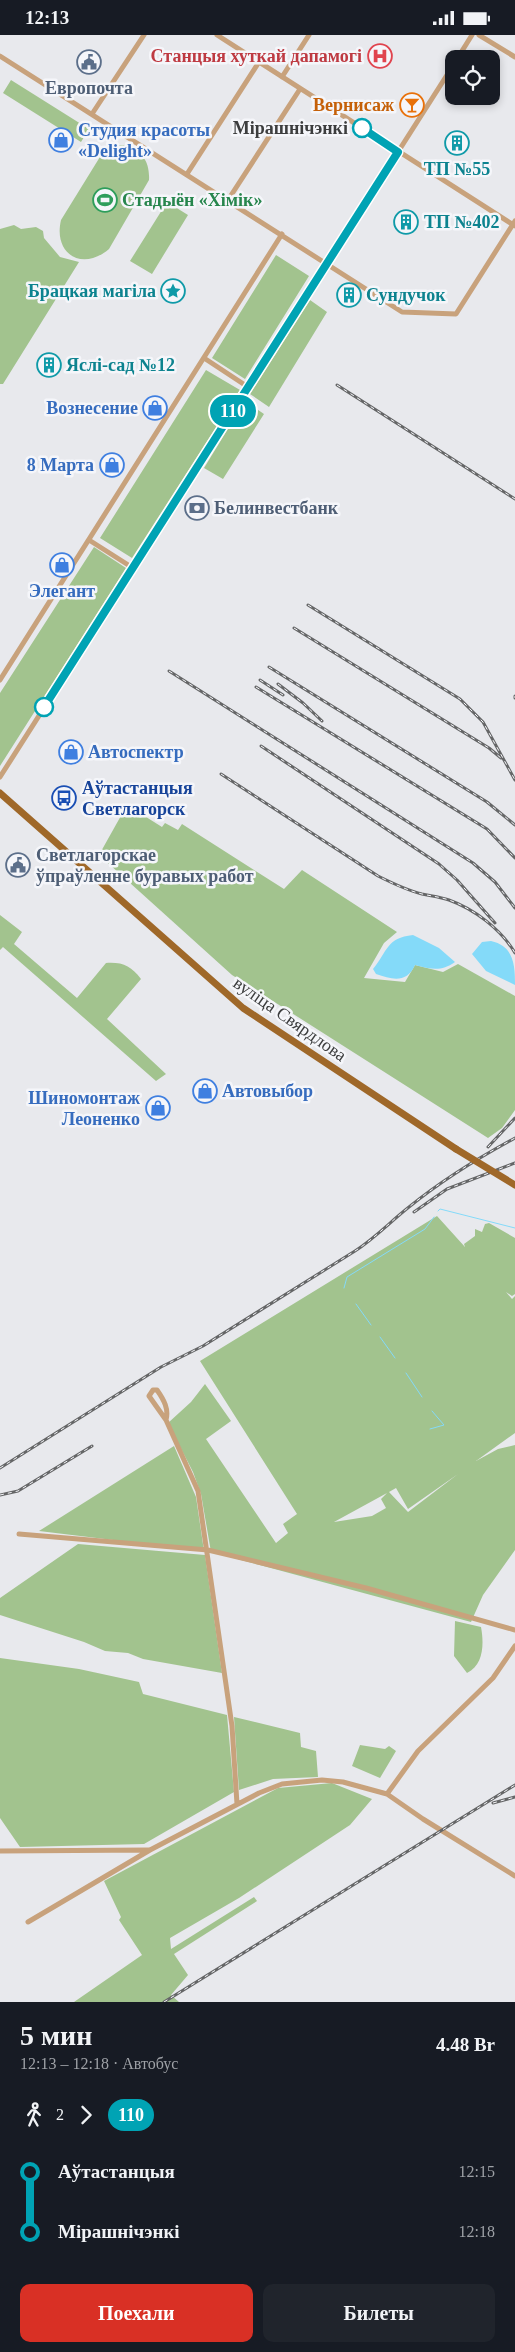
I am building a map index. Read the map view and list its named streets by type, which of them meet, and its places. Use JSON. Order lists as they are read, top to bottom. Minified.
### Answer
{"streets":{"main road":["вуліца Свярдлова"]},"places":{"hospital":["Станцыя хуткай дапамогі"],"public building":["Европочта","Светлагорскае ўпраўленне буравых работ"],"bar":["Вернисаж"],"other":["Мірашнічэнкі"],"shop":["Студия красоты «Delight»","Вознесение","8 Марта","Элегант","Автоспектр","Автовыбор","Шиномонтаж Леоненко"],"building":["ТП №55","ТП №402","Сундучок","Яслі-сад №12"],"sports":["Стадыён «Хімік»"],"place":["Брацкая магіла"],"bank":["Белинвестбанк"],"bus stop":["Аўтастанцыя Светлагорск"]},"lines":["bus line 110"],"page":{"status":"12:13","on_map":"110","heading":["5 мин","12:13 – 12:18 · Автобус","4.48 Br"],"legs":["2","110"],"list":[{"name":"Аўтастанцыя","value":"12:15"},{"name":"Мірашнічэнкі","value":"12:18"}],"buttons":["Поехали","Билеты"]}}
